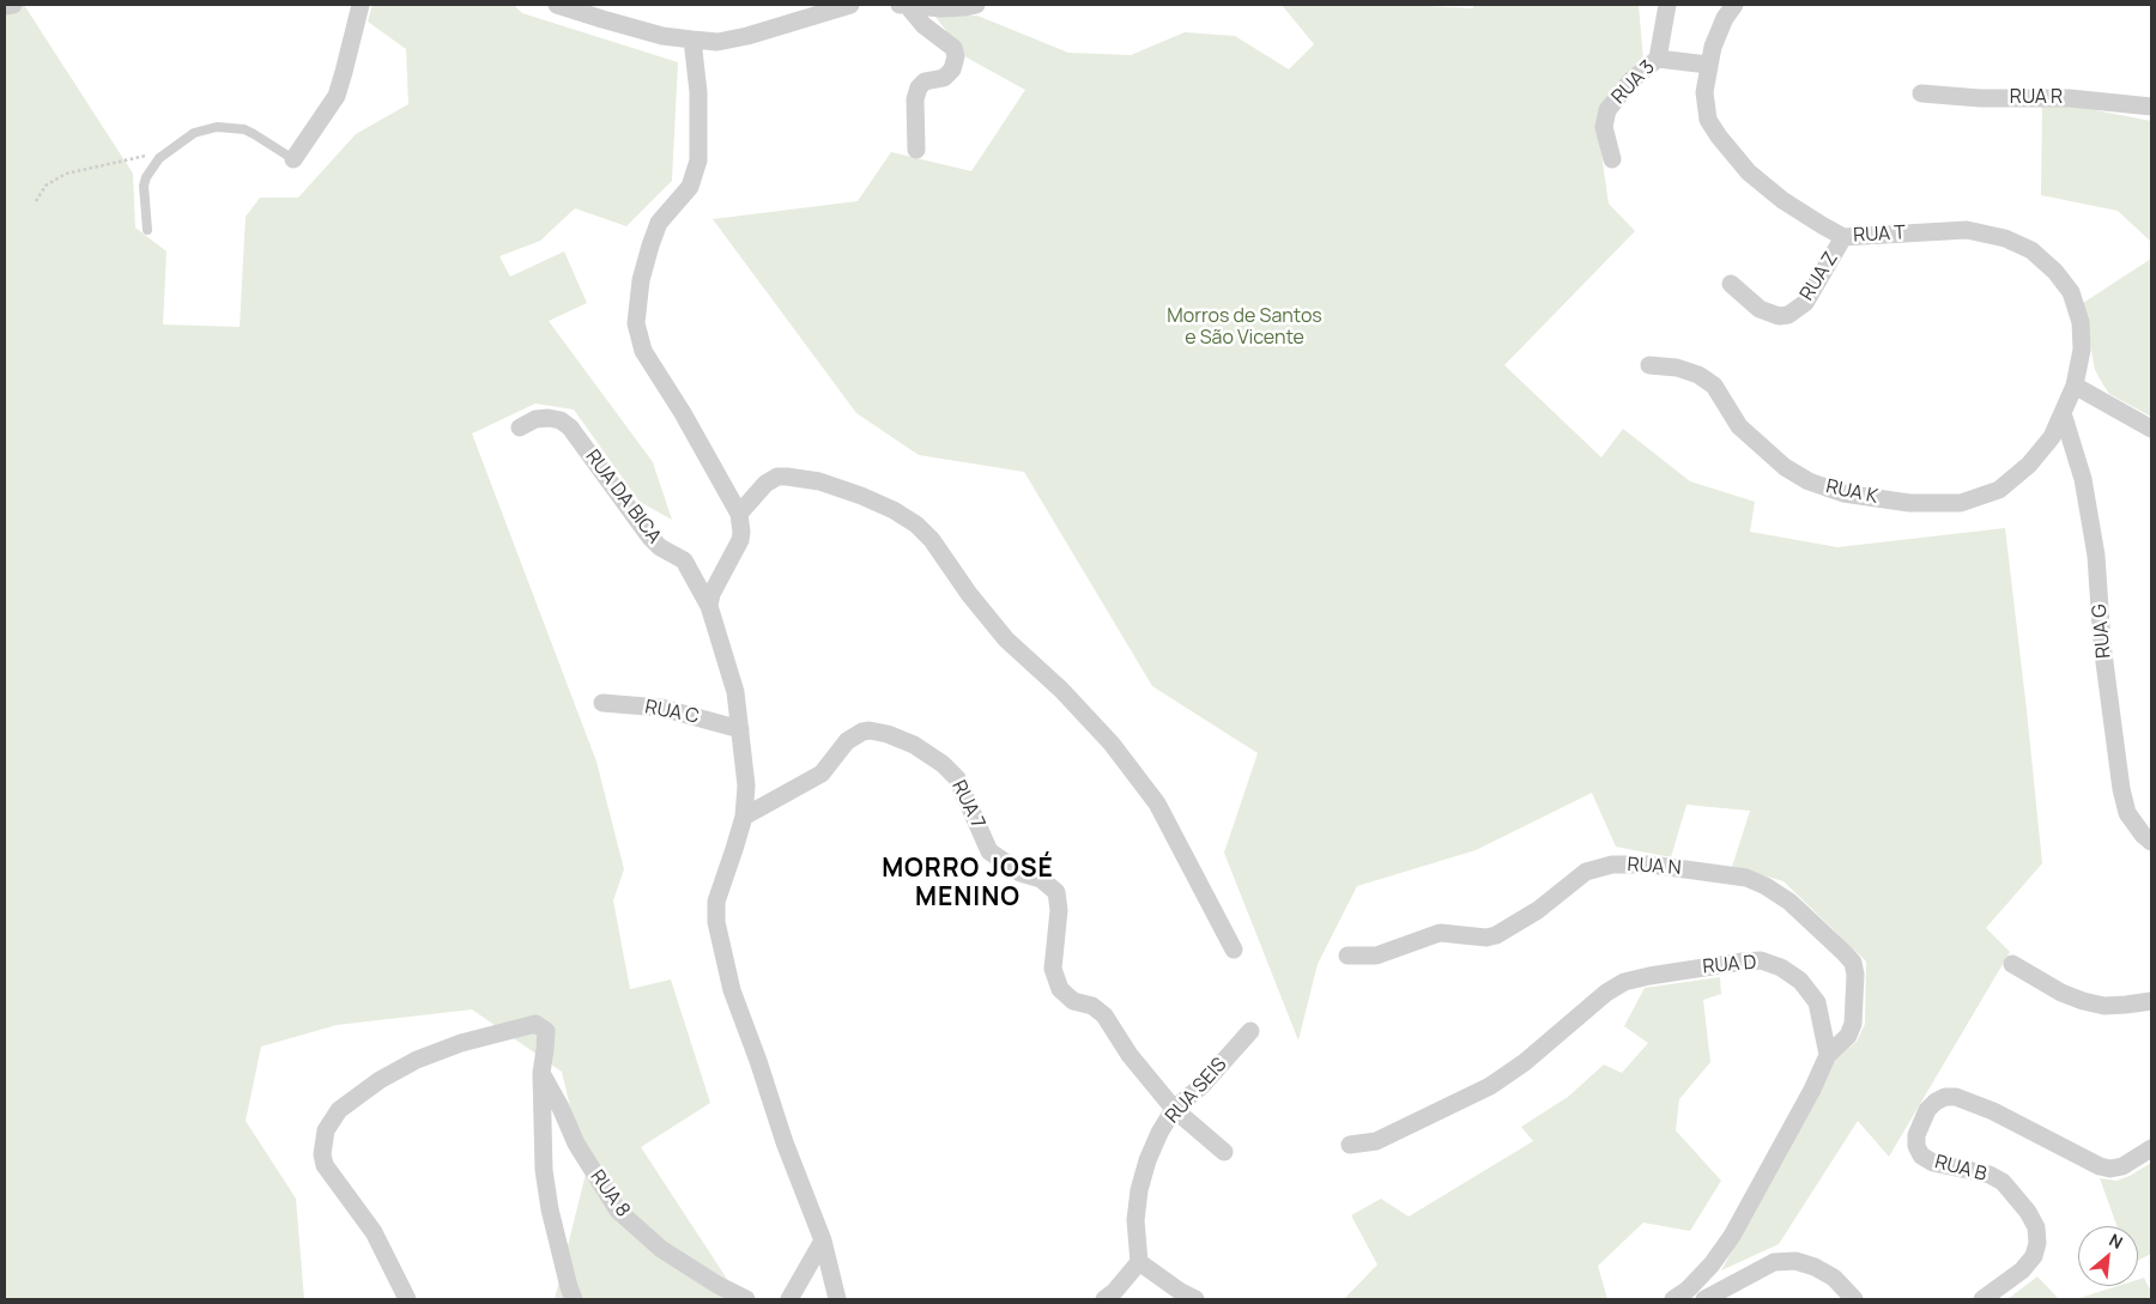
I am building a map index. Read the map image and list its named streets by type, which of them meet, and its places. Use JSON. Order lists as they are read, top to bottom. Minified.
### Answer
{"streets":{"street":["RUA 3","RUA R","RUA T","RUA Z","RUA K","RUA DA BICA","RUA G","RUA C","RUA 7","RUA N","RUA D","RUA SEIS","RUA B","RUA 8"]},"crossings":[["RUA T","RUA Z"],["RUA T","RUA K"],["RUA T","RUA G"],["RUA K","RUA G"],["RUA DA BICA","RUA C"],["RUA DA BICA","RUA 7"],["RUA 7","RUA SEIS"],["RUA N","RUA D"]],"districts":["MORRO JOSÉ MENINO"],"parks":["Morros de Santos e São Vicente"],"north":"top right"}
